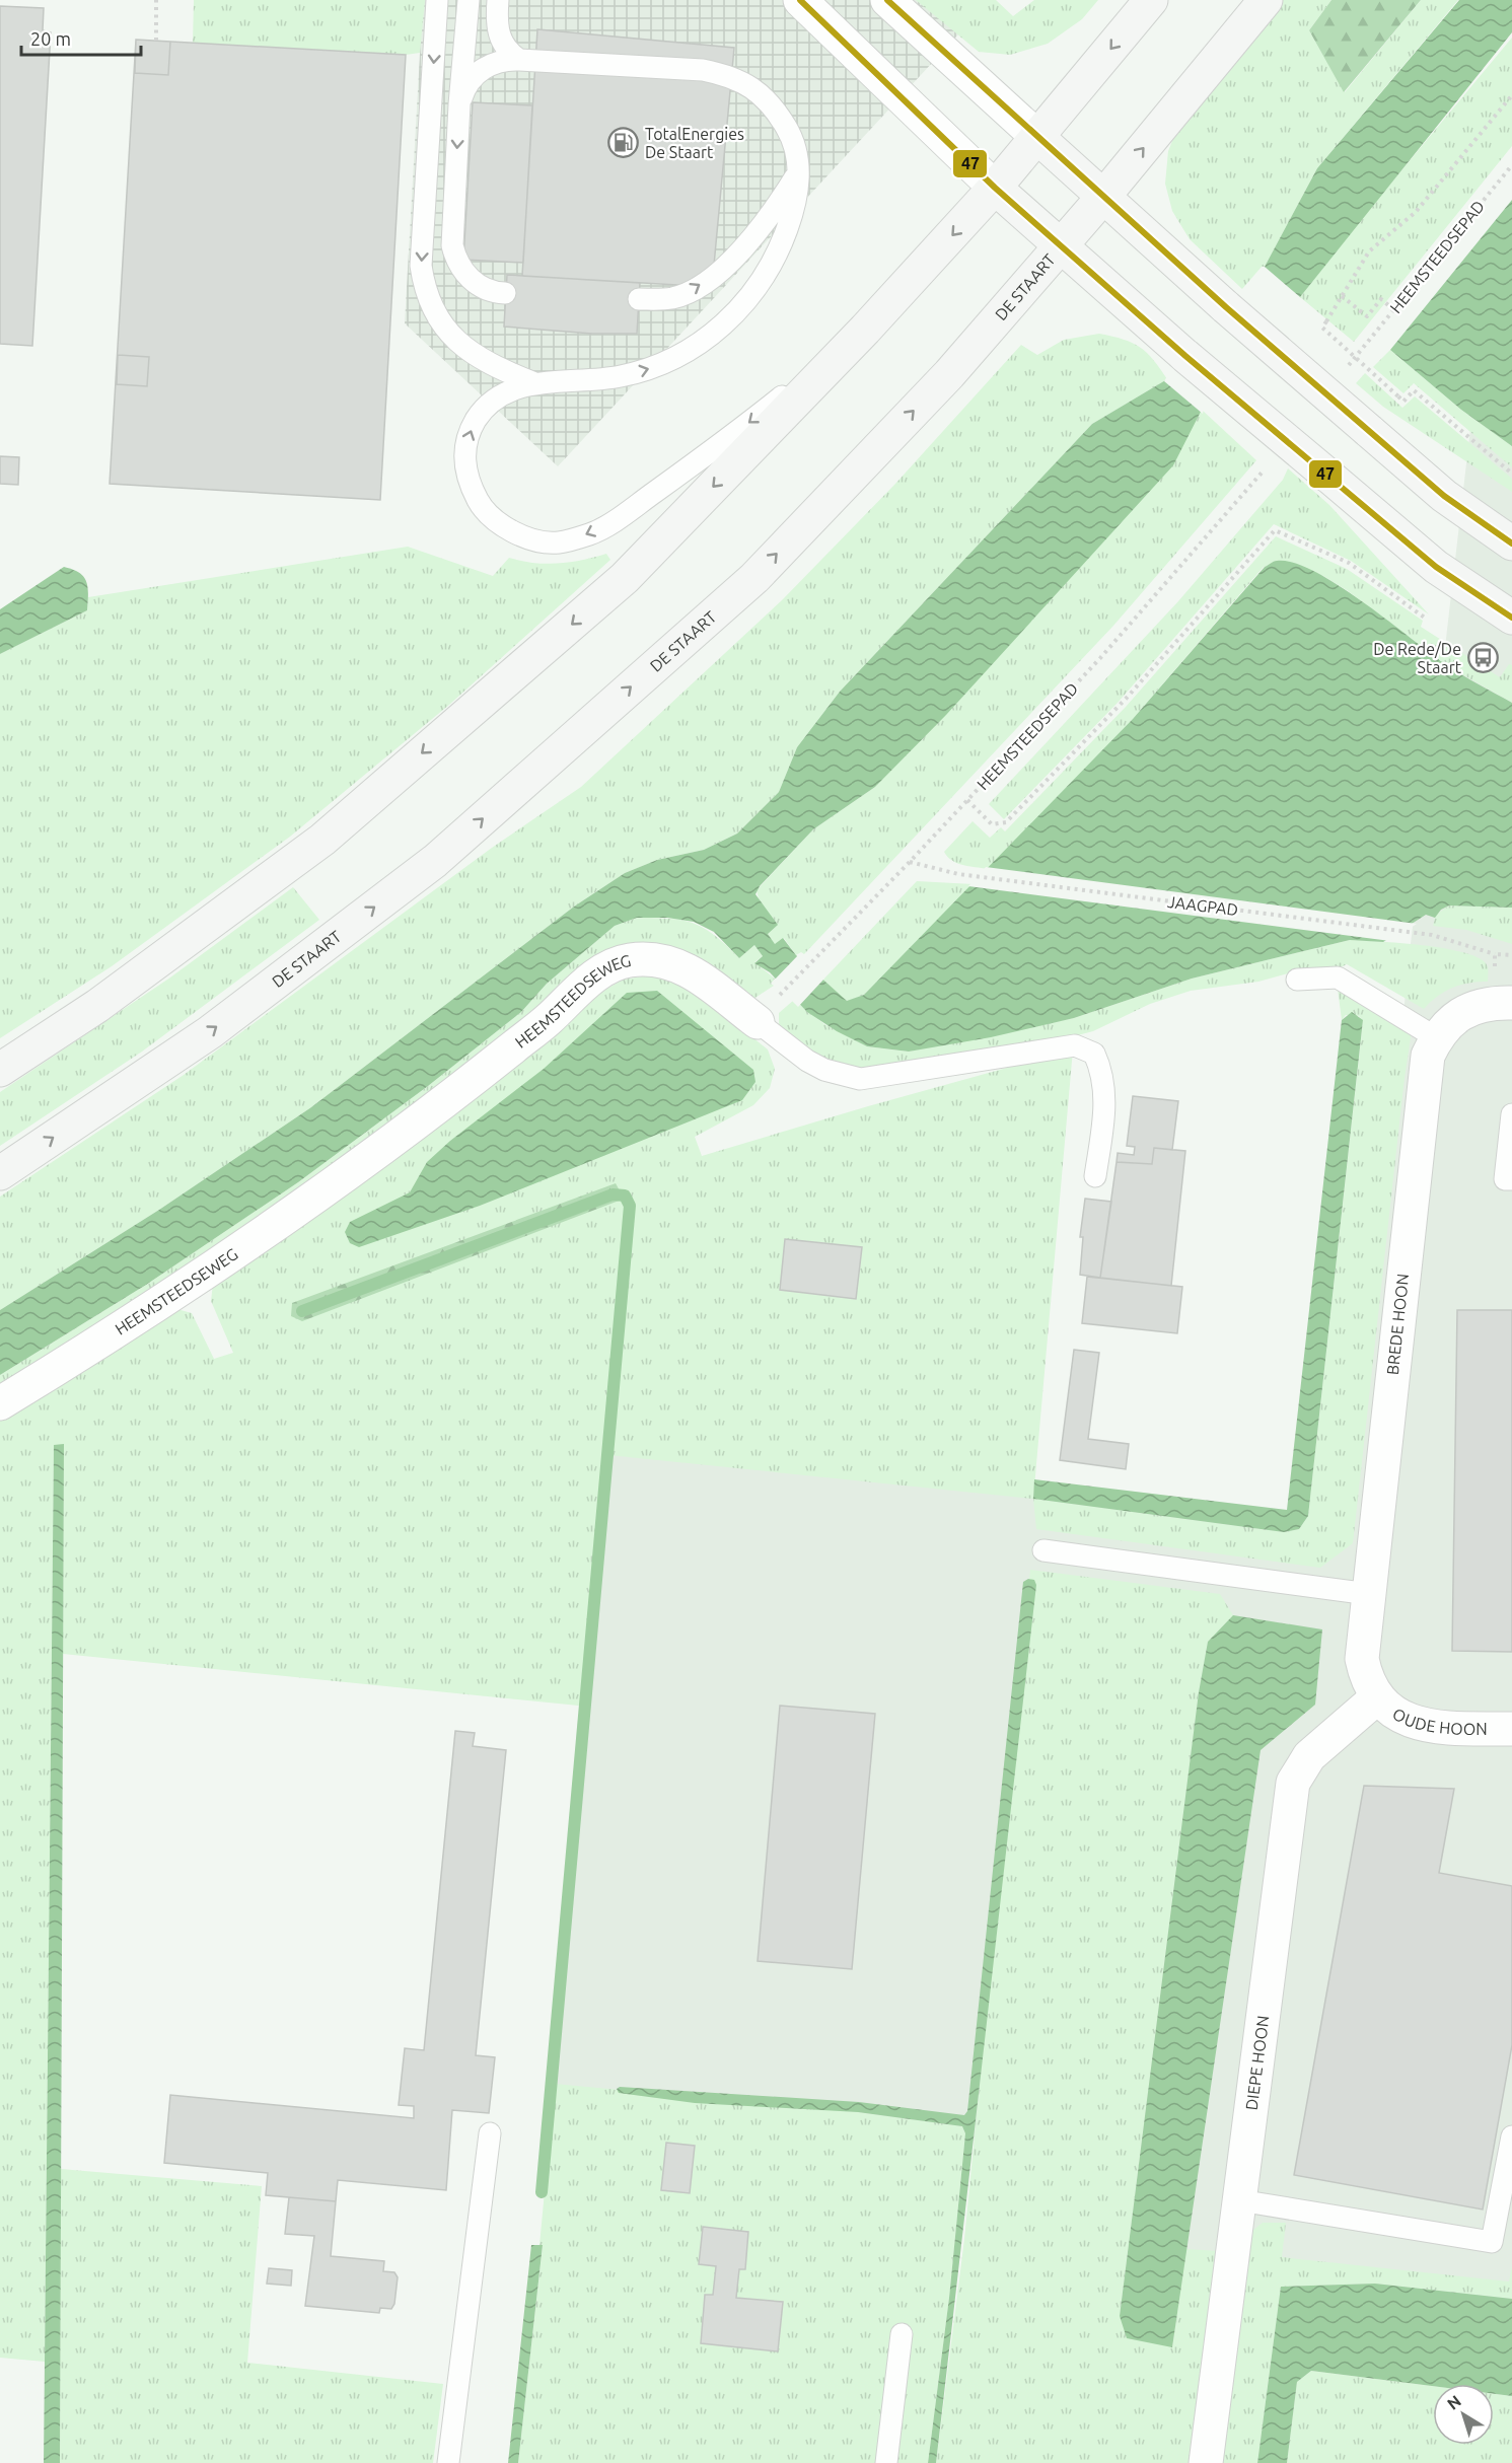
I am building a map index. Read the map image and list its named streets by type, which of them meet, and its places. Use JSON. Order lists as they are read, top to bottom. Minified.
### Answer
{"streets":{"main road":["DE STAART"],"street":["HEEMSTEEDSEWEG","BREDE HOON","OUDE HOON","DIEPE HOON"],"path":["HEEMSTEEDSEPAD","JAAGPAD"]},"crossings":[["HEEMSTEEDSEPAD","JAAGPAD"],["BREDE HOON","OUDE HOON"],["BREDE HOON","DIEPE HOON"],["OUDE HOON","DIEPE HOON"]],"places":{"fuel station":["TotalEnergies De Staart"],"bus stop":["De Rede/De Staart"]},"lines":["transit line 47"],"scale_bar":"20 m","north":"top left"}
